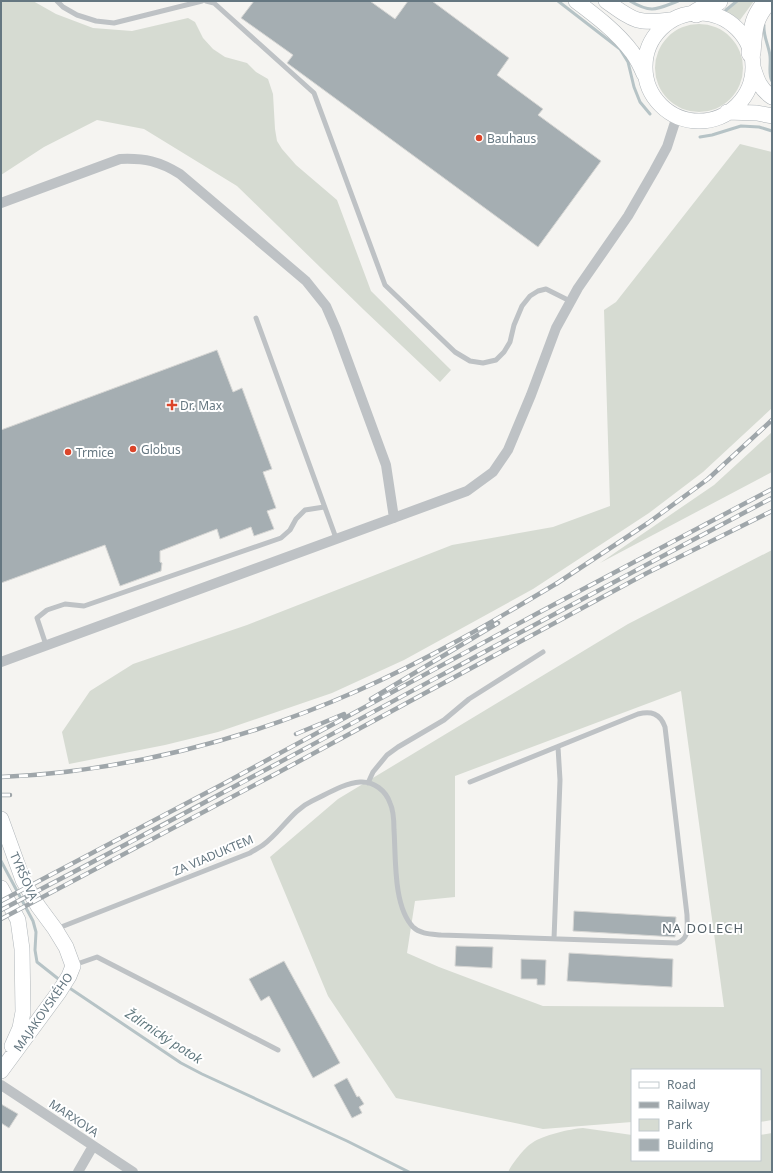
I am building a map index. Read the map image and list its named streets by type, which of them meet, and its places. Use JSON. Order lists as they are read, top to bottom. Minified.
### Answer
{"streets":{"main road":["TYRŠOVA","MAJAKOVSKÉHO"],"street":["MARXOVA"],"lane":["ZA VIADUKTEM"]},"crossings":[["ZA VIADUKTEM","TYRŠOVA"],["ZA VIADUKTEM","MAJAKOVSKÉHO"],["TYRŠOVA","MAJAKOVSKÉHO"]],"districts":["NA DOLECH"],"water":["Ždírnický potok"],"places":{"other":["Bauhaus","Globus","Trmice"],"health":["Dr. Max"]},"legend":["Road","Railway","Park","Building"]}
